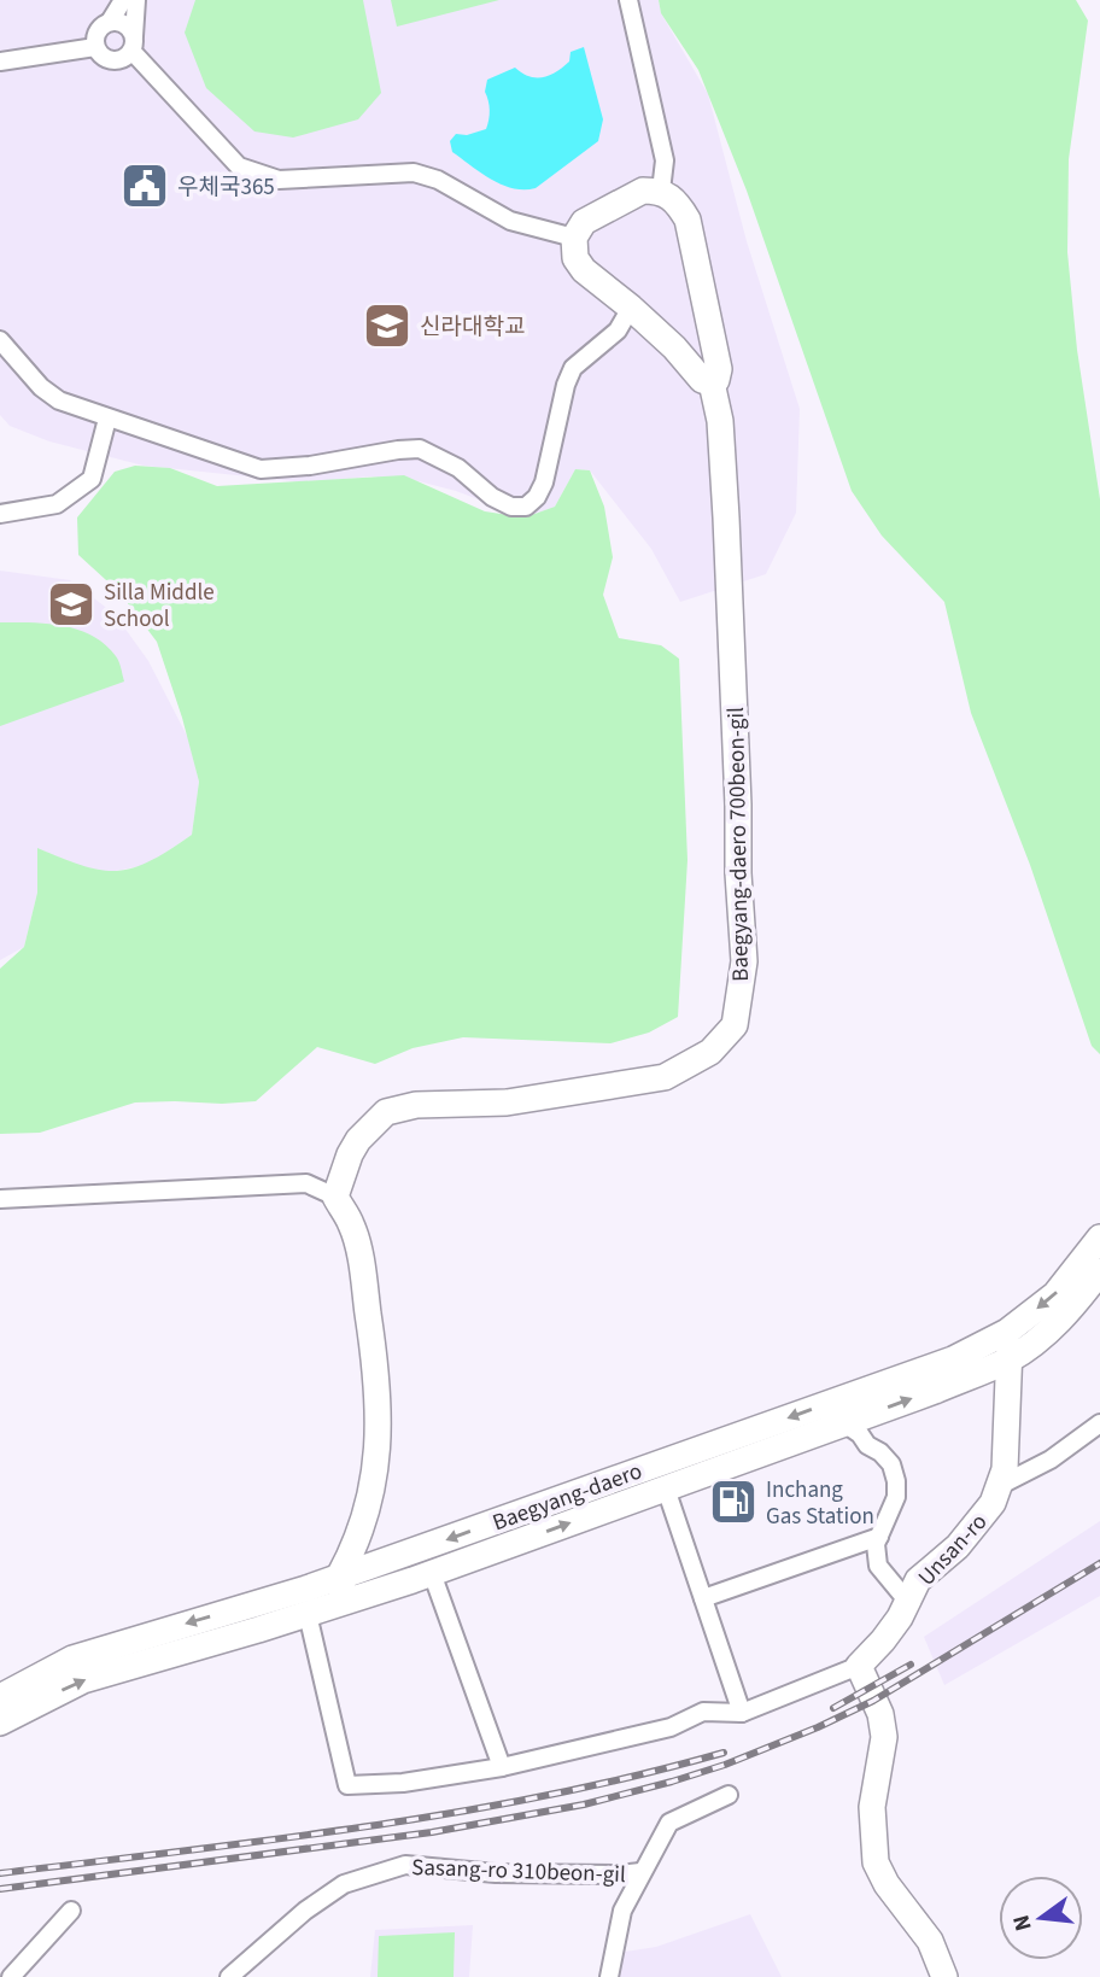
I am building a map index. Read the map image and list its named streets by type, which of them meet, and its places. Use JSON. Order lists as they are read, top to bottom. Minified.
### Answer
{"streets":{"main road":["Baegyang-daero 700beon-gil","Baegyang-daero","Unsan-ro"],"street":["Sasang-ro 310beon-gil"]},"crossings":[["Baegyang-daero","Unsan-ro"]],"places":{"public building":["우체국365"],"school or university":["신라대학교","Silla Middle School"],"fuel station":["Inchang Gas Station"]},"north":"left"}
